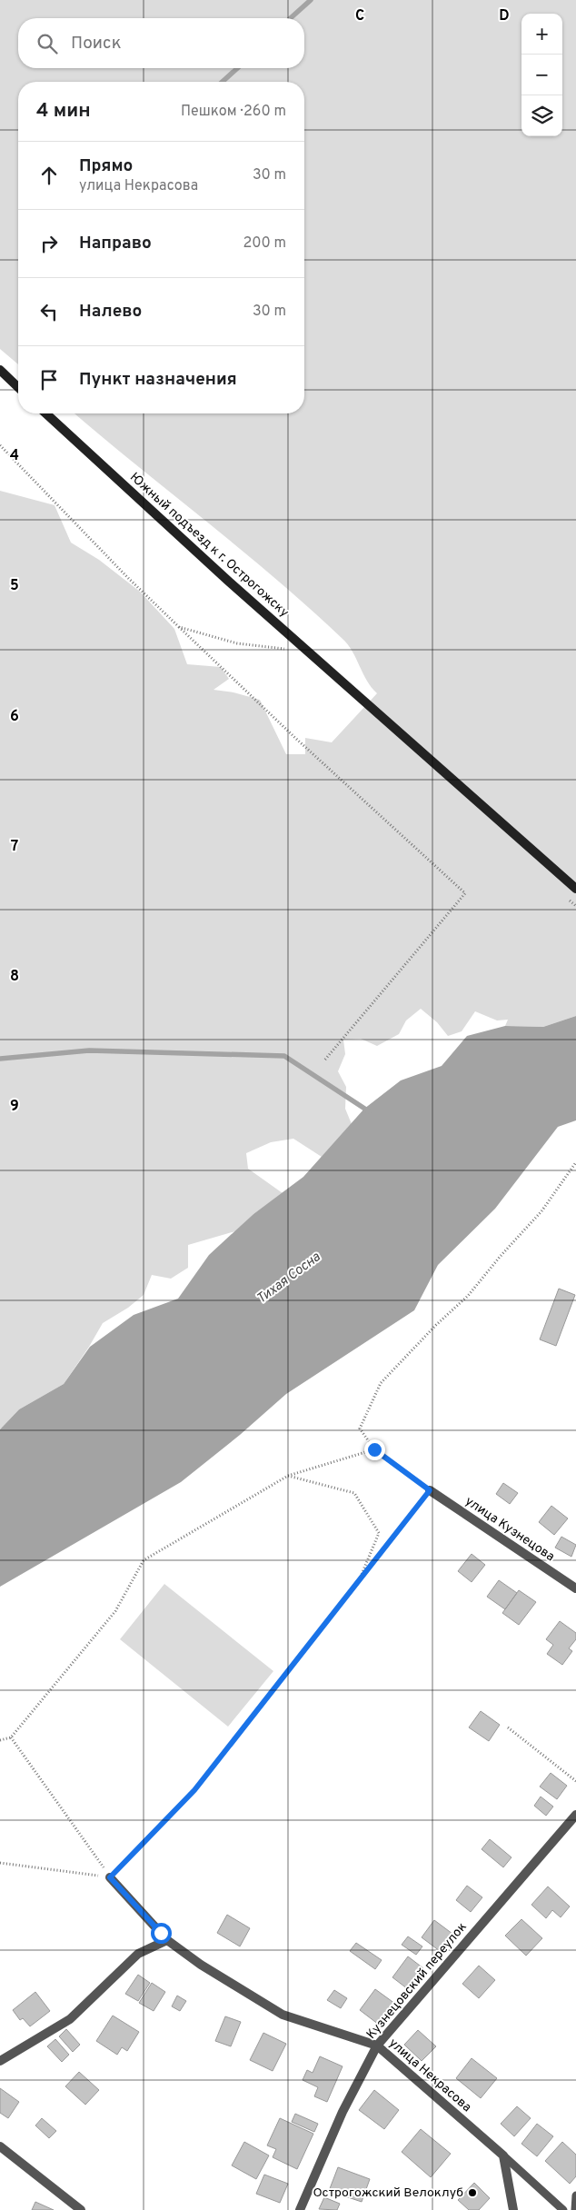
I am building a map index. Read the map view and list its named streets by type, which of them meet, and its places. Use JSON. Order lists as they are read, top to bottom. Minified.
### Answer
{"streets":{"main road":["Южный подъезд к г. Острогожску"],"street":["улица Кузнецова","Кузнецовский переулок","улица Некрасова"]},"crossings":[["Кузнецовский переулок","улица Некрасова"]],"water":["Тихая Сосна"],"places":["Острогожский Велоклуб"],"page":{"map_buttons":["+","−"],"search":"Поиск","heading":["4 мин","Пешком · 260 m"],"list":[["Прямо","улица Некрасова","30 m"],["Направо","200 m"],["Налево","30 m"],"Пункт назначения"]},"grid":{"columns":["C","D"],"rows":["4","5","6","7","8","9"]}}
